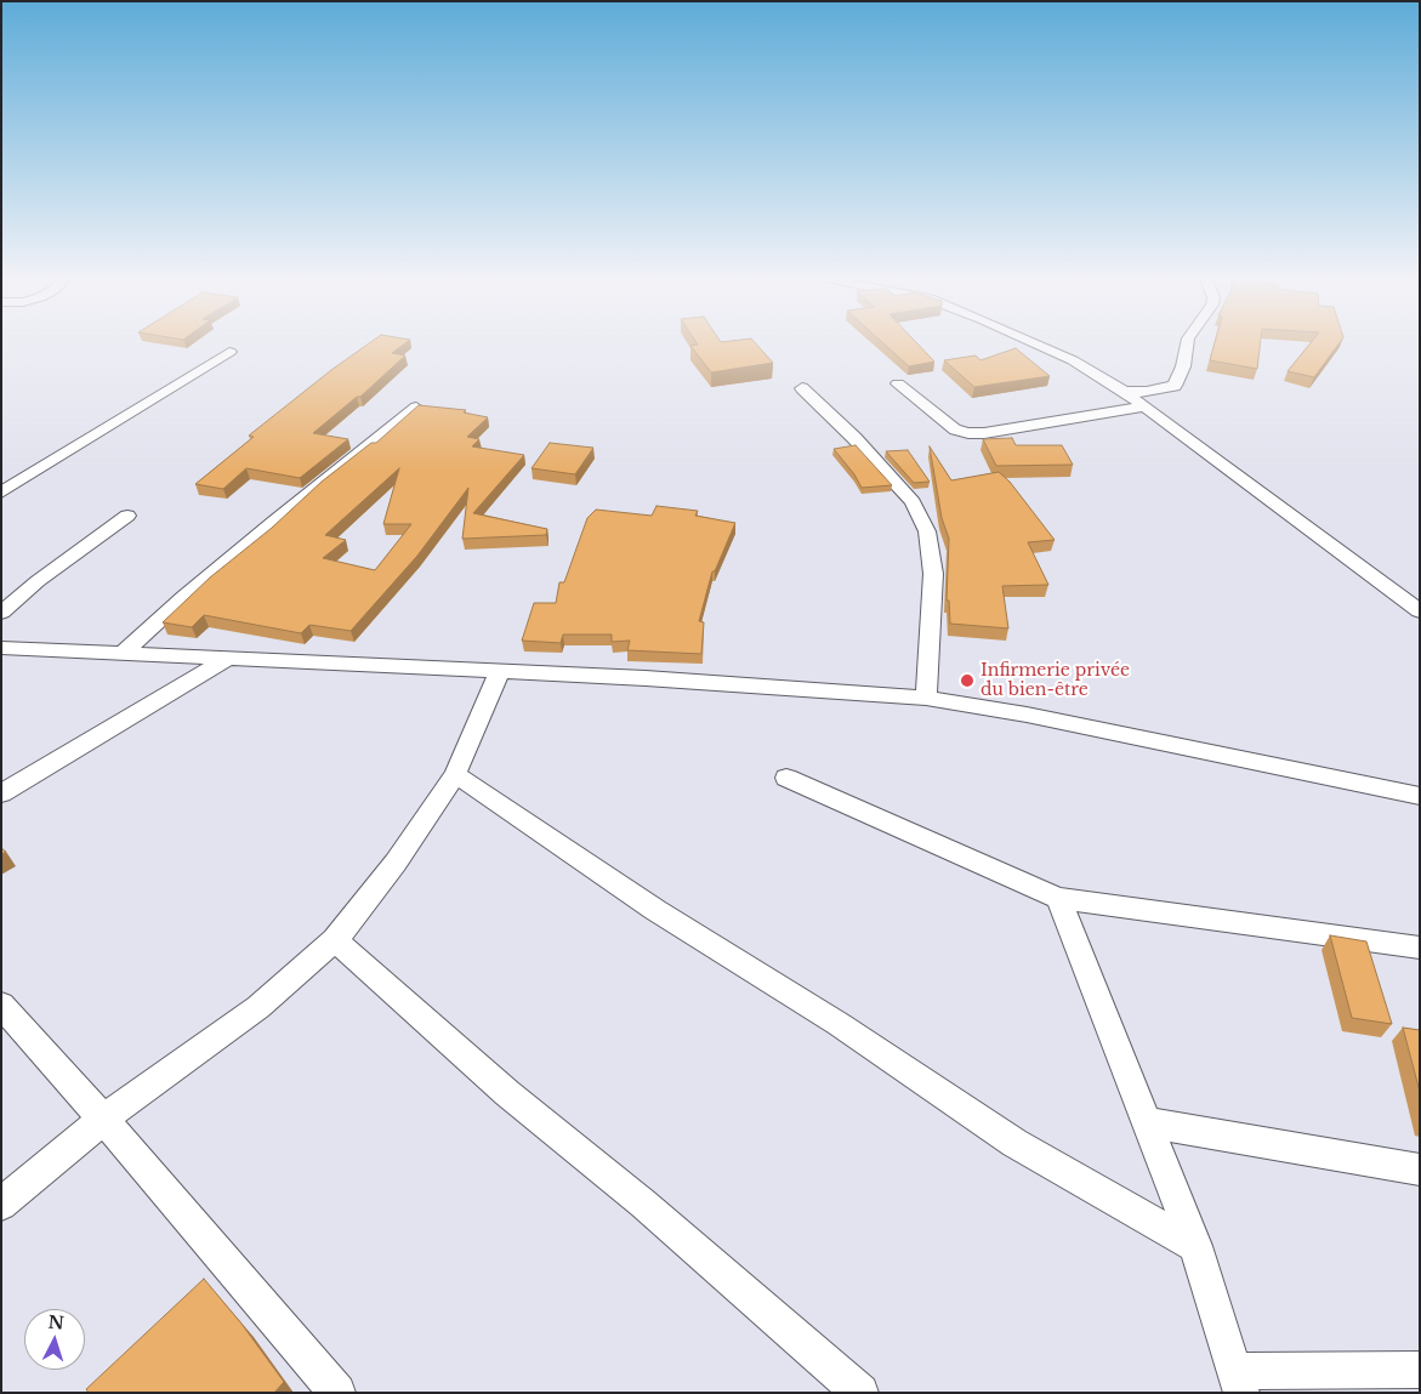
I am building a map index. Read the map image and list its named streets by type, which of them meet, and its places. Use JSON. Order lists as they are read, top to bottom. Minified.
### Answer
{"places":["Infirmerie privée du bien-être"],"north":"top"}
